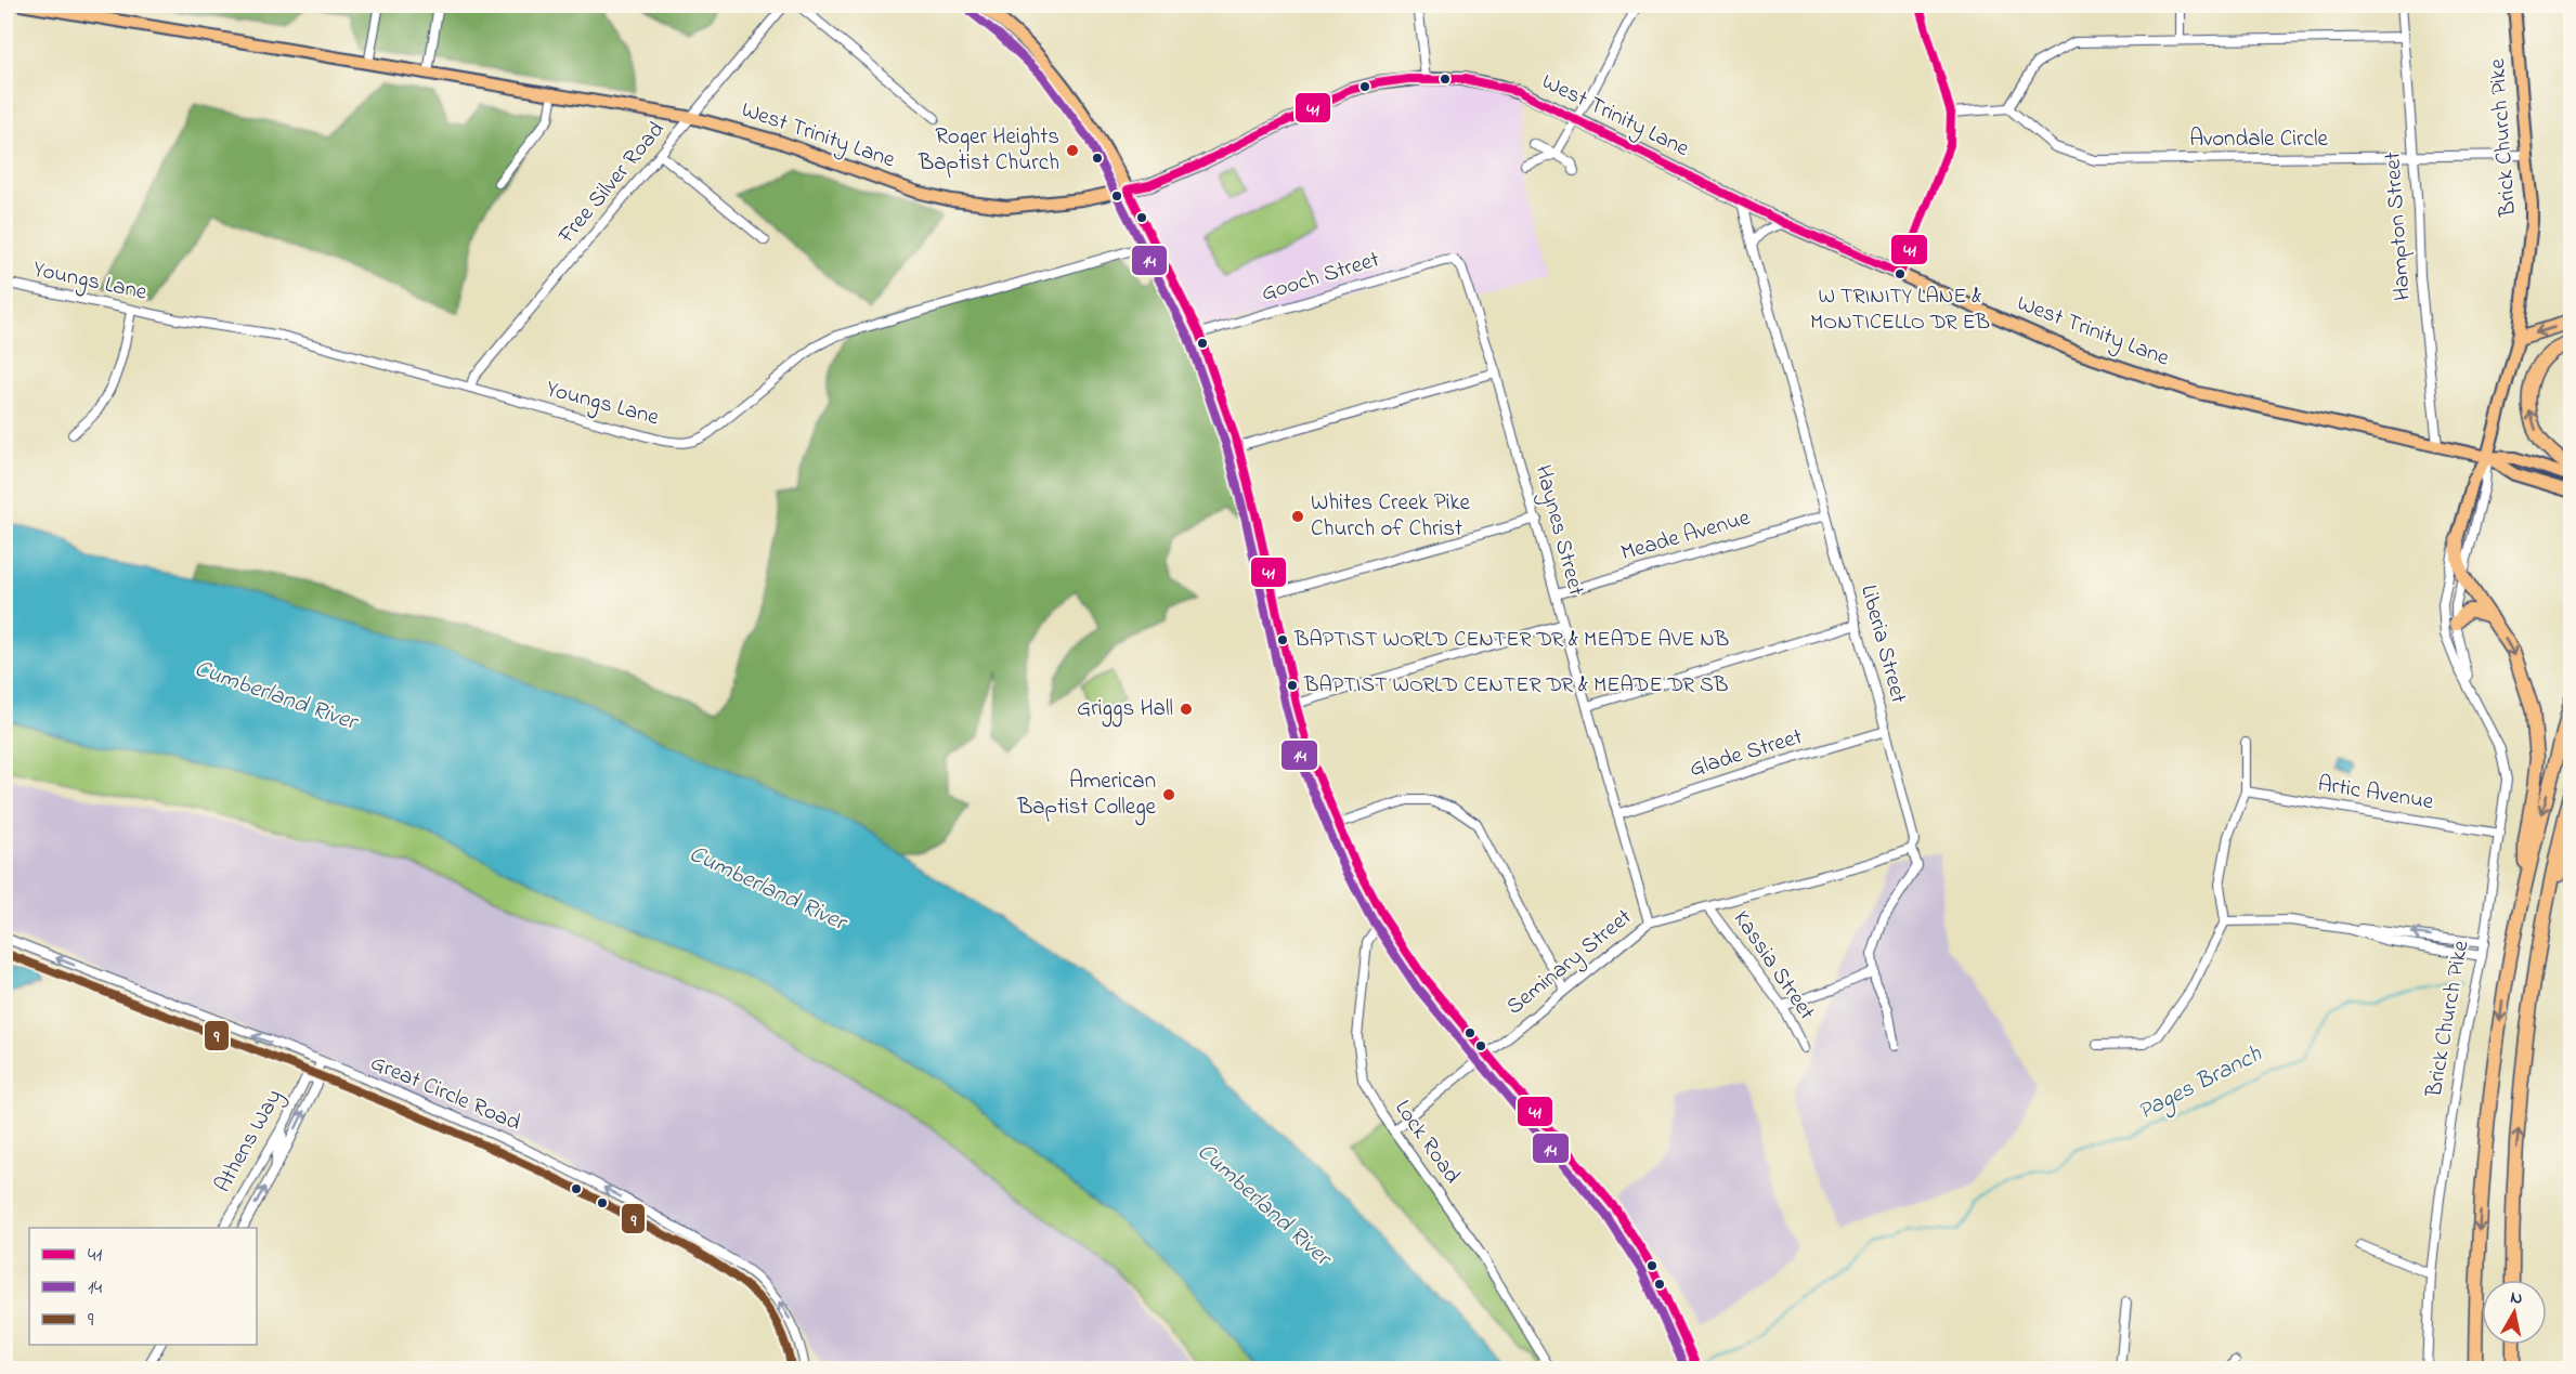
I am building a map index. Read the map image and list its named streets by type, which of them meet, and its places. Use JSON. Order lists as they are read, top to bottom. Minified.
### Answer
{"streets":{"main road":["West Trinity Lane","Brick Church Pike"],"street":["Avondale Circle","Free Silver Road","Hampton Street","Gooch Street","Youngs Lane","Haynes Street","Meade Avenue","Liberia Street","Glade Street","Artic Avenue","Seminary Street","Kassia Street","Great Circle Road","Athens Way","Lock Road"]},"crossings":[["West Trinity Lane","Brick Church Pike"],["West Trinity Lane","Free Silver Road"],["West Trinity Lane","Hampton Street"],["West Trinity Lane","Liberia Street"],["Brick Church Pike","Avondale Circle"],["Brick Church Pike","Artic Avenue"],["Avondale Circle","Hampton Street"],["Free Silver Road","Youngs Lane"],["Gooch Street","Haynes Street"],["Haynes Street","Meade Avenue"],["Haynes Street","Glade Street"],["Haynes Street","Seminary Street"],["Meade Avenue","Liberia Street"],["Liberia Street","Glade Street"],["Liberia Street","Seminary Street"],["Seminary Street","Kassia Street"],["Seminary Street","Lock Road"],["Great Circle Road","Athens Way"]],"water":["Cumberland River","Pages Branch"],"places":["Roger Heights Baptist Church","W TRINITY LANE & MONTICELLO DR EB","Whites Creek Pike Church of Christ","BAPTIST WORLD CENTER DR & MEADE AVE NB","BAPTIST WORLD CENTER DR & MEADE DR SB","Griggs Hall","American Baptist College"],"lines":["transit line 41","transit line 14","transit line 9"],"legend":["41","14","9"],"north":"top"}
